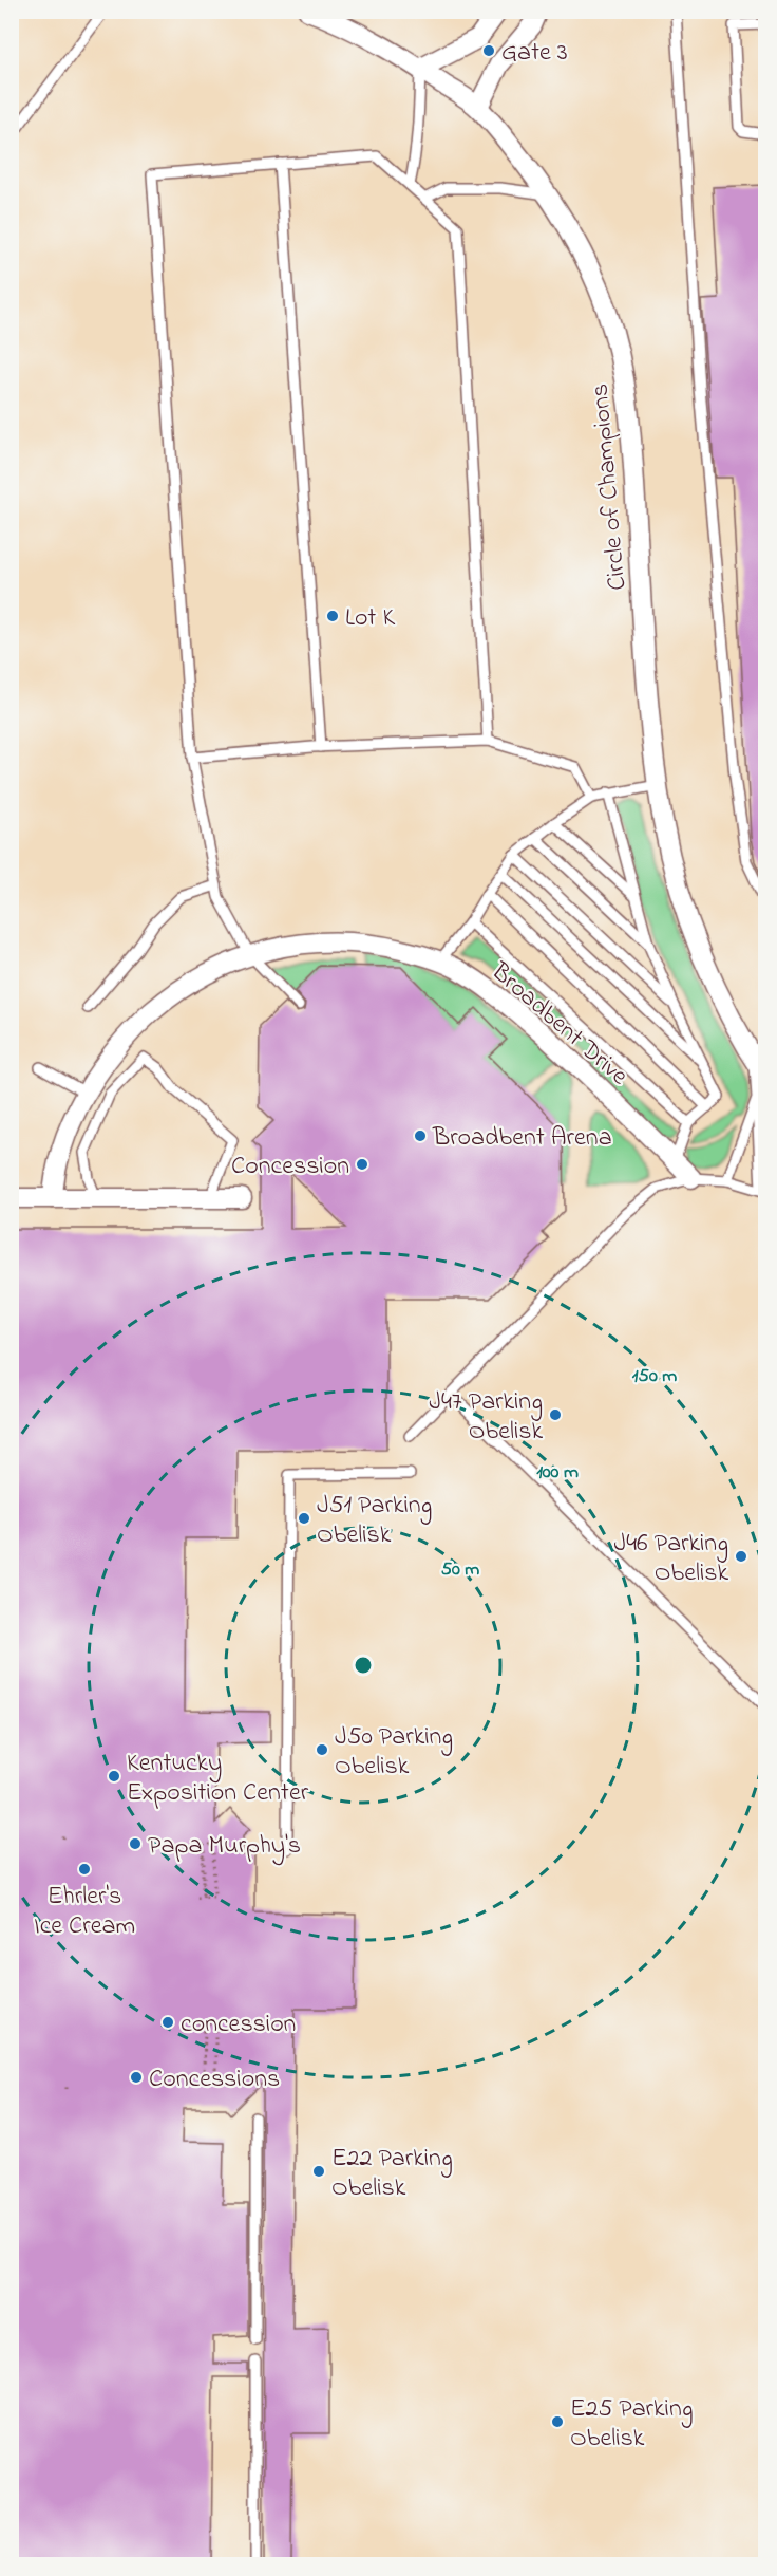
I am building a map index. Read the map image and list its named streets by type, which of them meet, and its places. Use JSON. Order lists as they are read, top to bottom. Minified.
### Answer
{"streets":{"street":["Circle of Champions","Broadbent Drive"]},"places":["Gate 3","Lot K","Broadbent Arena","Concession","J47 Parking Obelisk","J51 Parking Obelisk","J46 Parking Obelisk","J50 Parking Obelisk","Kentucky Exposition Center","Papa Murphy's","Ehrler's Ice Cream","concession","Concessions","E22 Parking Obelisk","E25 Parking Obelisk"],"rings":["150 m","100 m","50 m"]}
